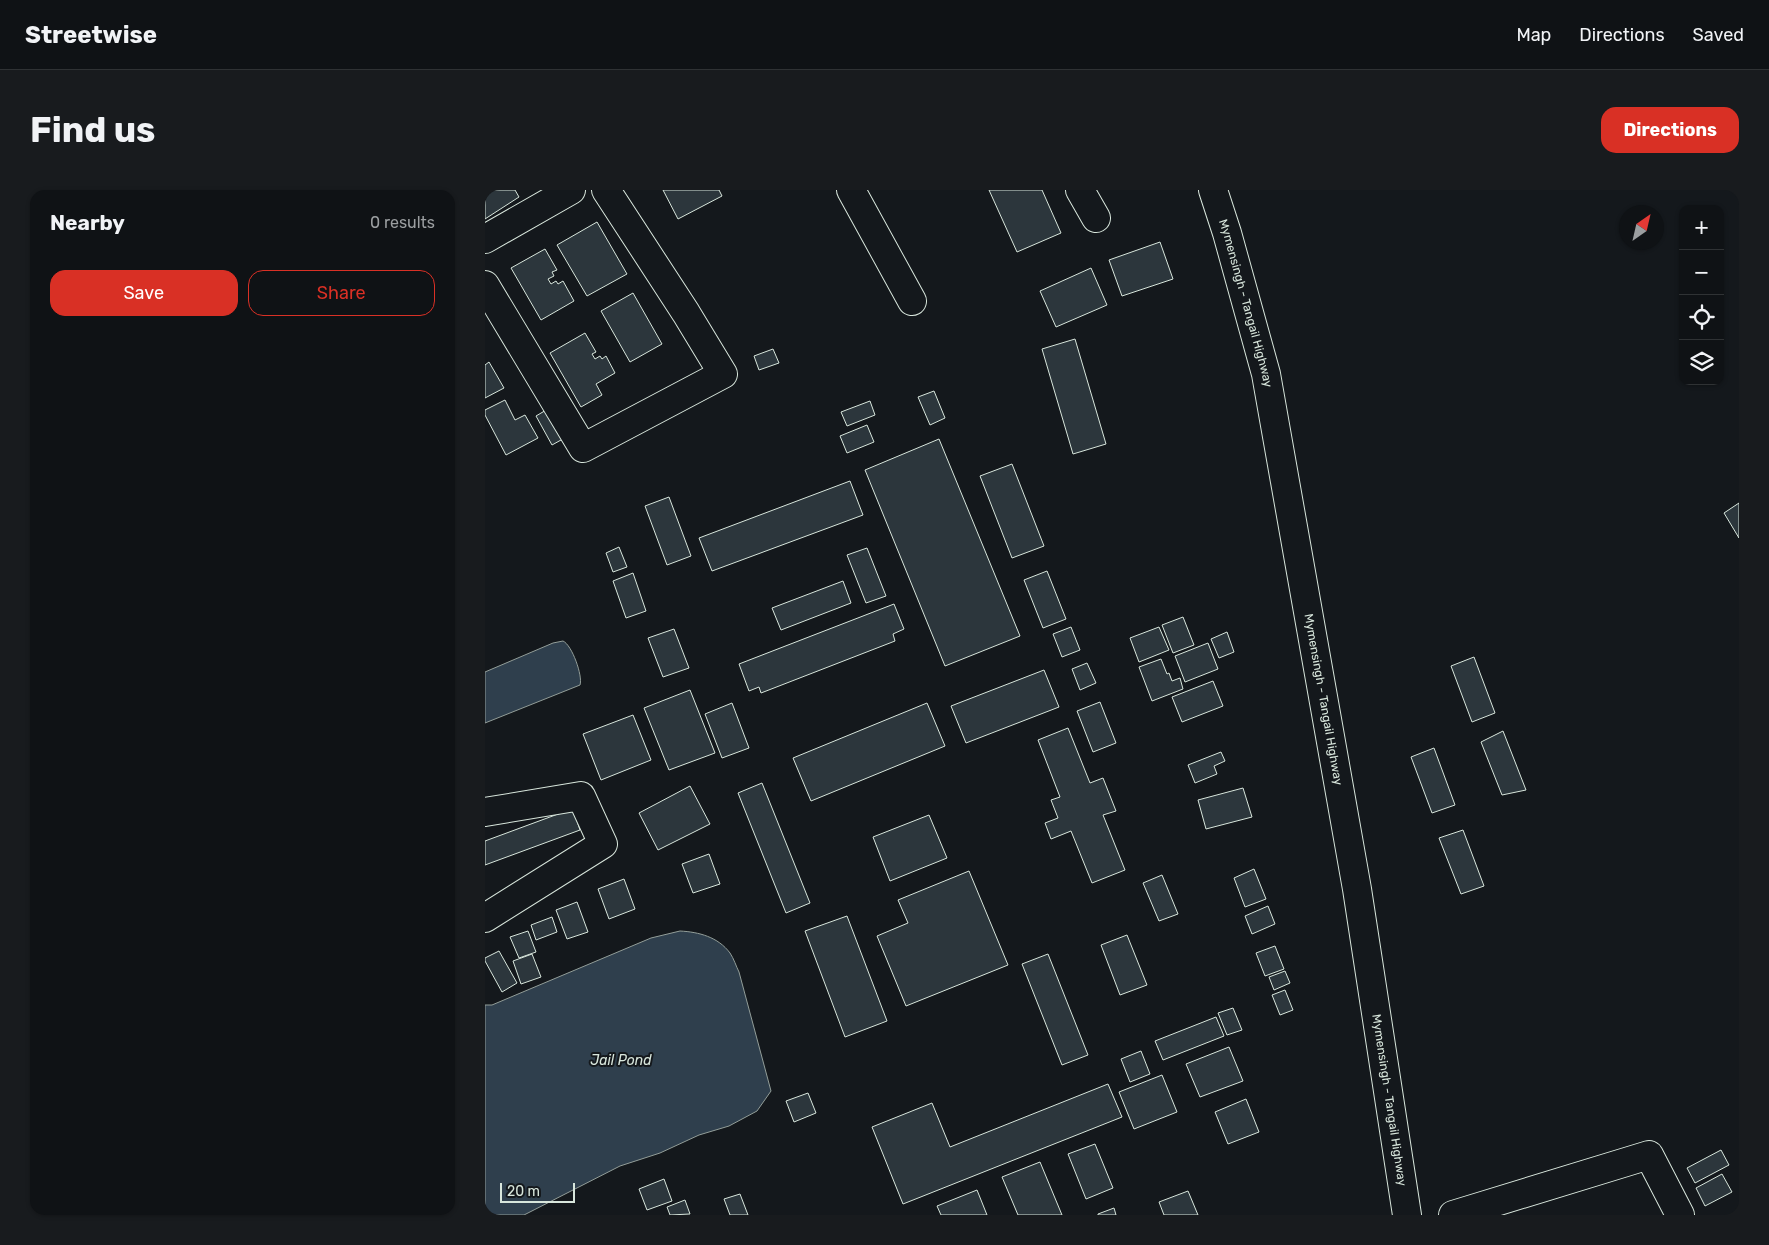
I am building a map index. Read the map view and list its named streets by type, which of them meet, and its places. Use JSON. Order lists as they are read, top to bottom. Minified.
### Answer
{"streets":{"main road":["Mymensingh - Tangail Highway"]},"water":["Jail Pond"],"scale_bar":"20 m","north":"top right","page":{"header":"Streetwise","nav":["Map","Directions","Saved"],"buttons":["Directions",["Save","Share"]],"title":"Find us","heading":["Nearby","0 results"],"map_buttons":["+","−"],"scale":"20 m"}}
